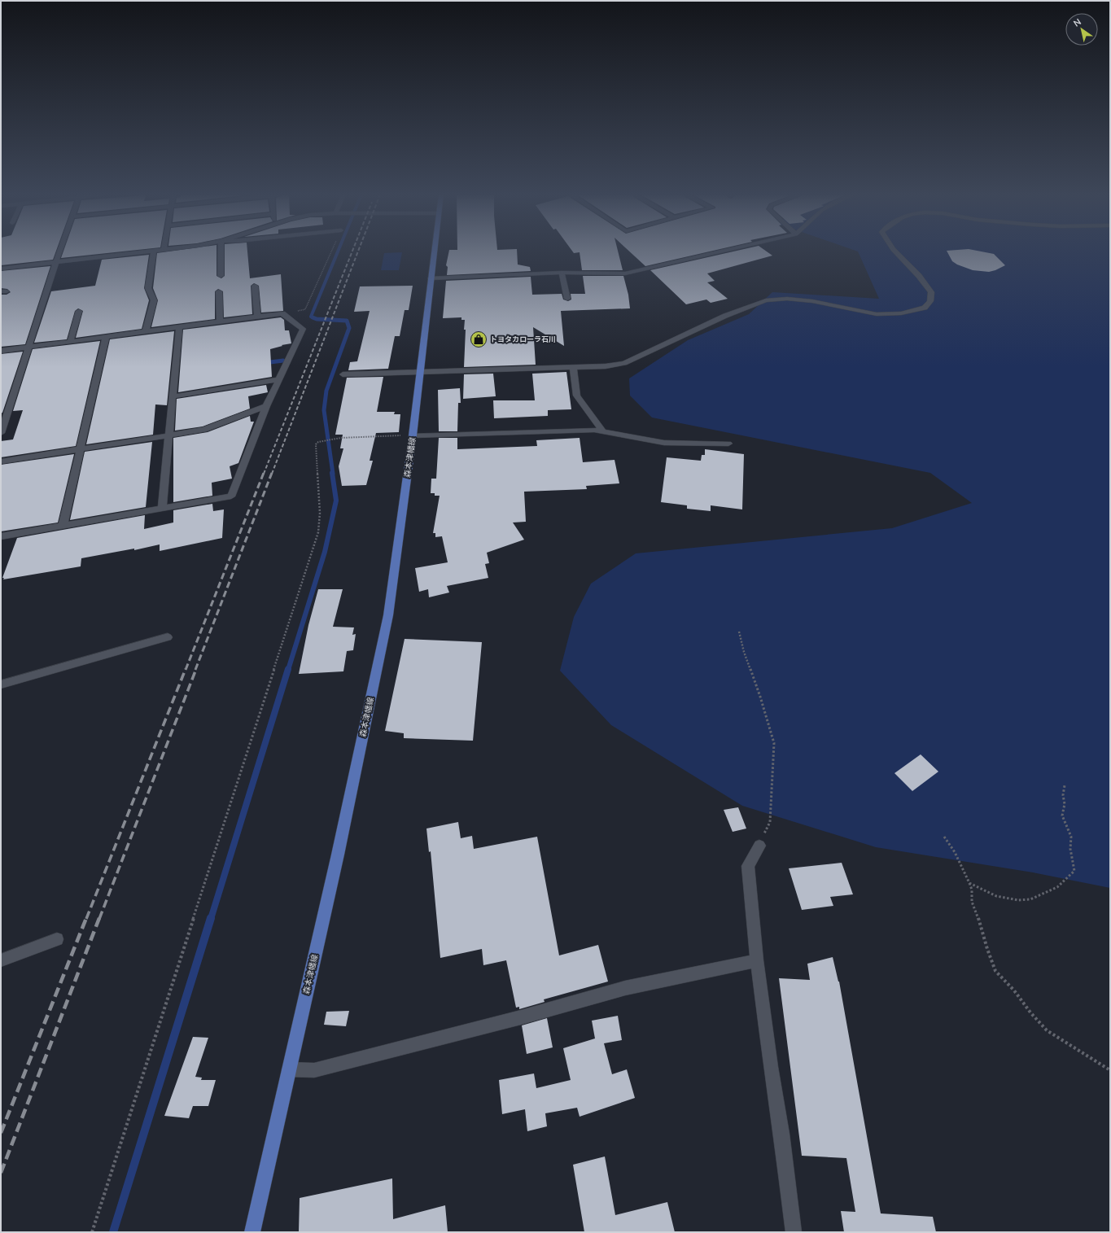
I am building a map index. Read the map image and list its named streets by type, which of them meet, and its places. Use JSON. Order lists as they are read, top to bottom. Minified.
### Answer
{"streets":{"main road":["森本津幡線"]},"places":{"shop":["トヨタカローラ石川"]},"north":"top left"}
